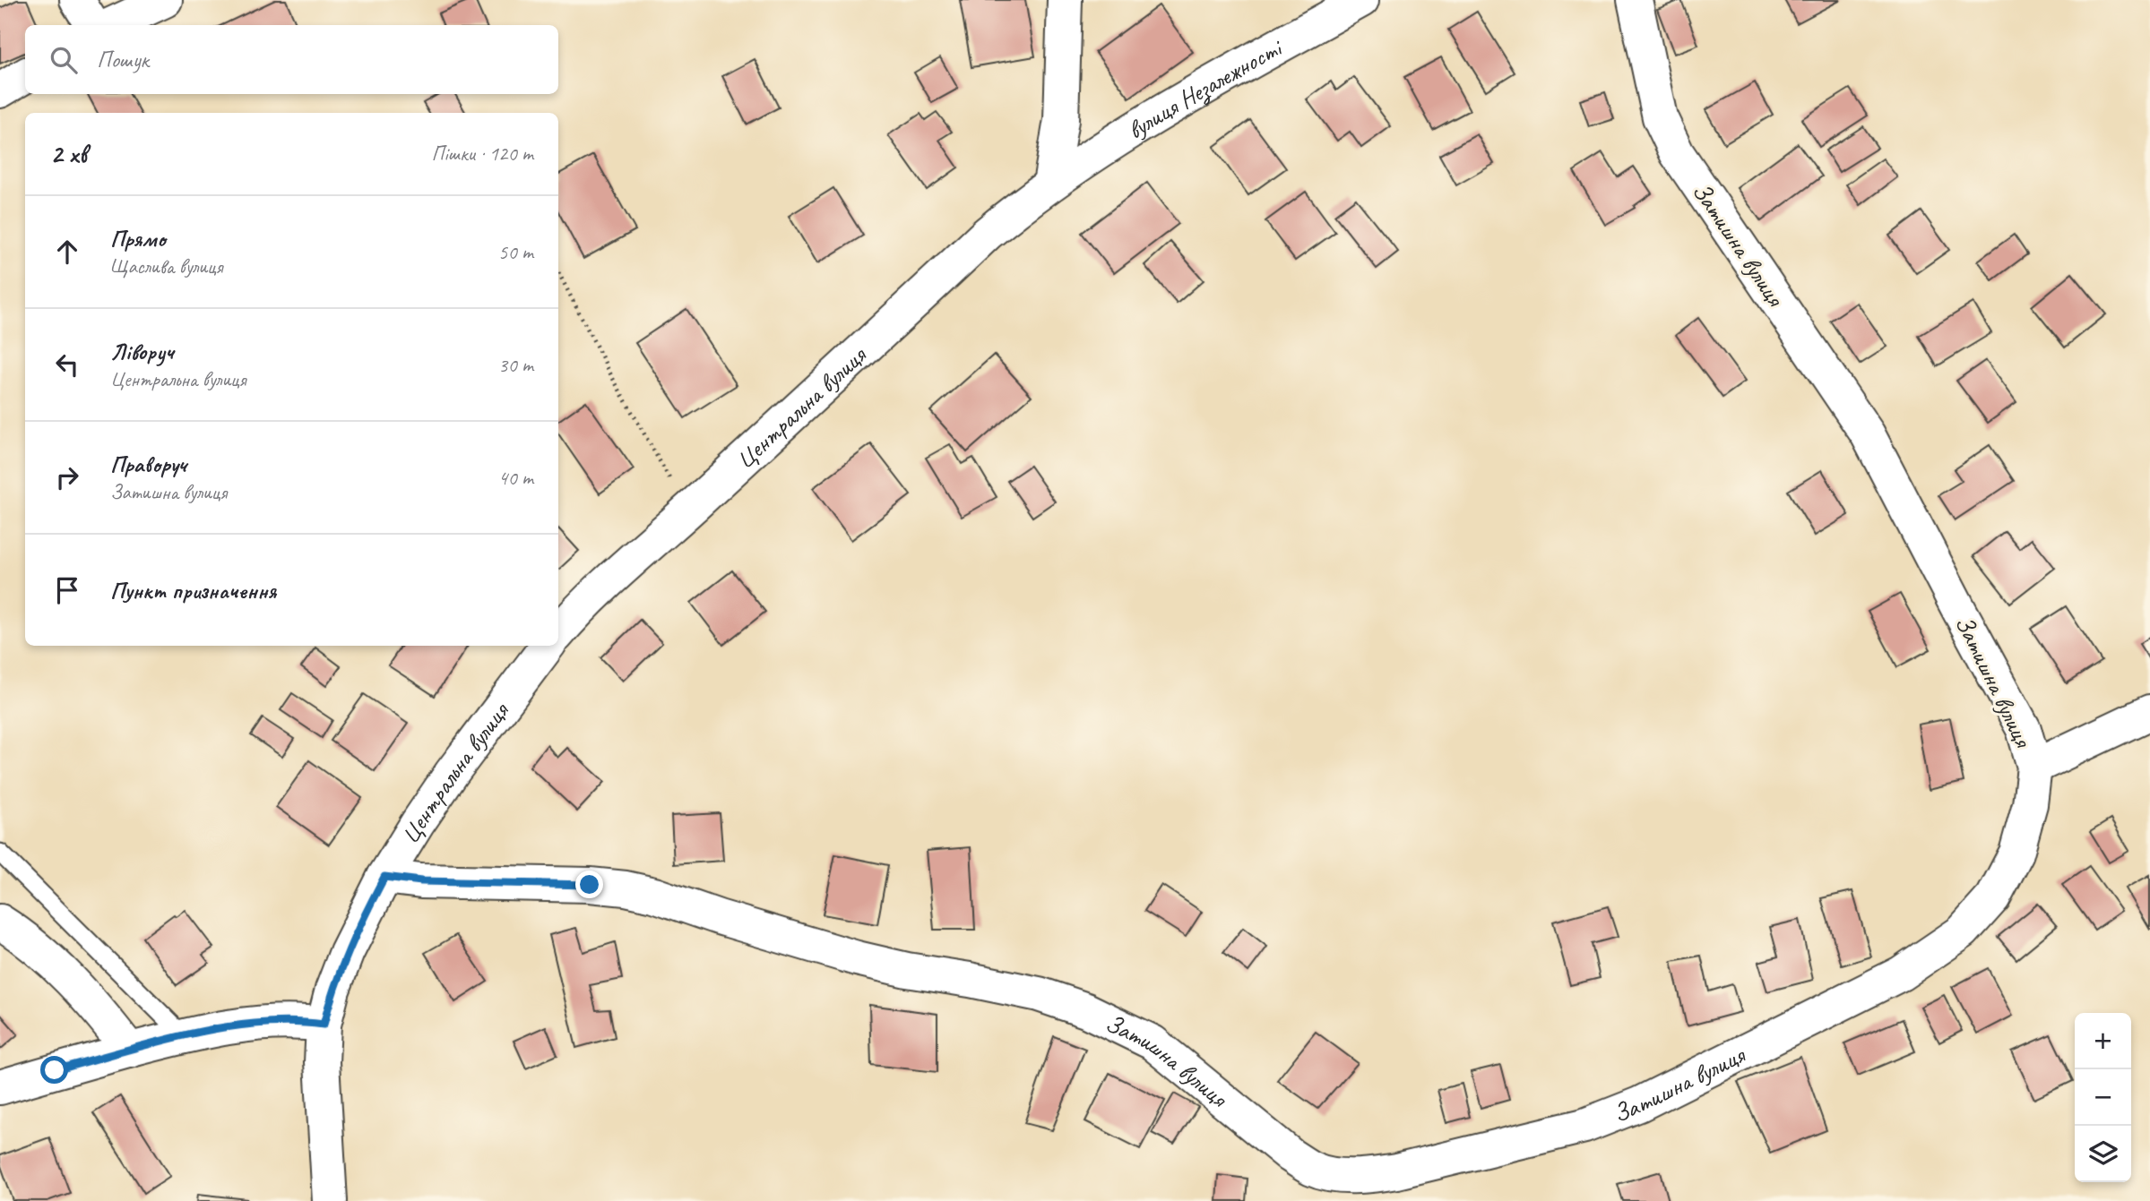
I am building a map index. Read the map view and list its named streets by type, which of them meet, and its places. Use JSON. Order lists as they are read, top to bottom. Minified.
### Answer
{"streets":{"street":["вулиця Незалежності","Затишна вулиця","Центральна вулиця"]},"crossings":[["вулиця Незалежності","Центральна вулиця"],["Затишна вулиця","Центральна вулиця"]],"page":{"search":"Пошук","heading":["2 хв","Пішки · 120 m"],"list":[["Прямо","Щаслива вулиця","50 m"],["Ліворуч","Центральна вулиця","30 m"],["Праворуч","Затишна вулиця","40 m"],"Пункт призначення"],"map_buttons":["+","−"]}}
